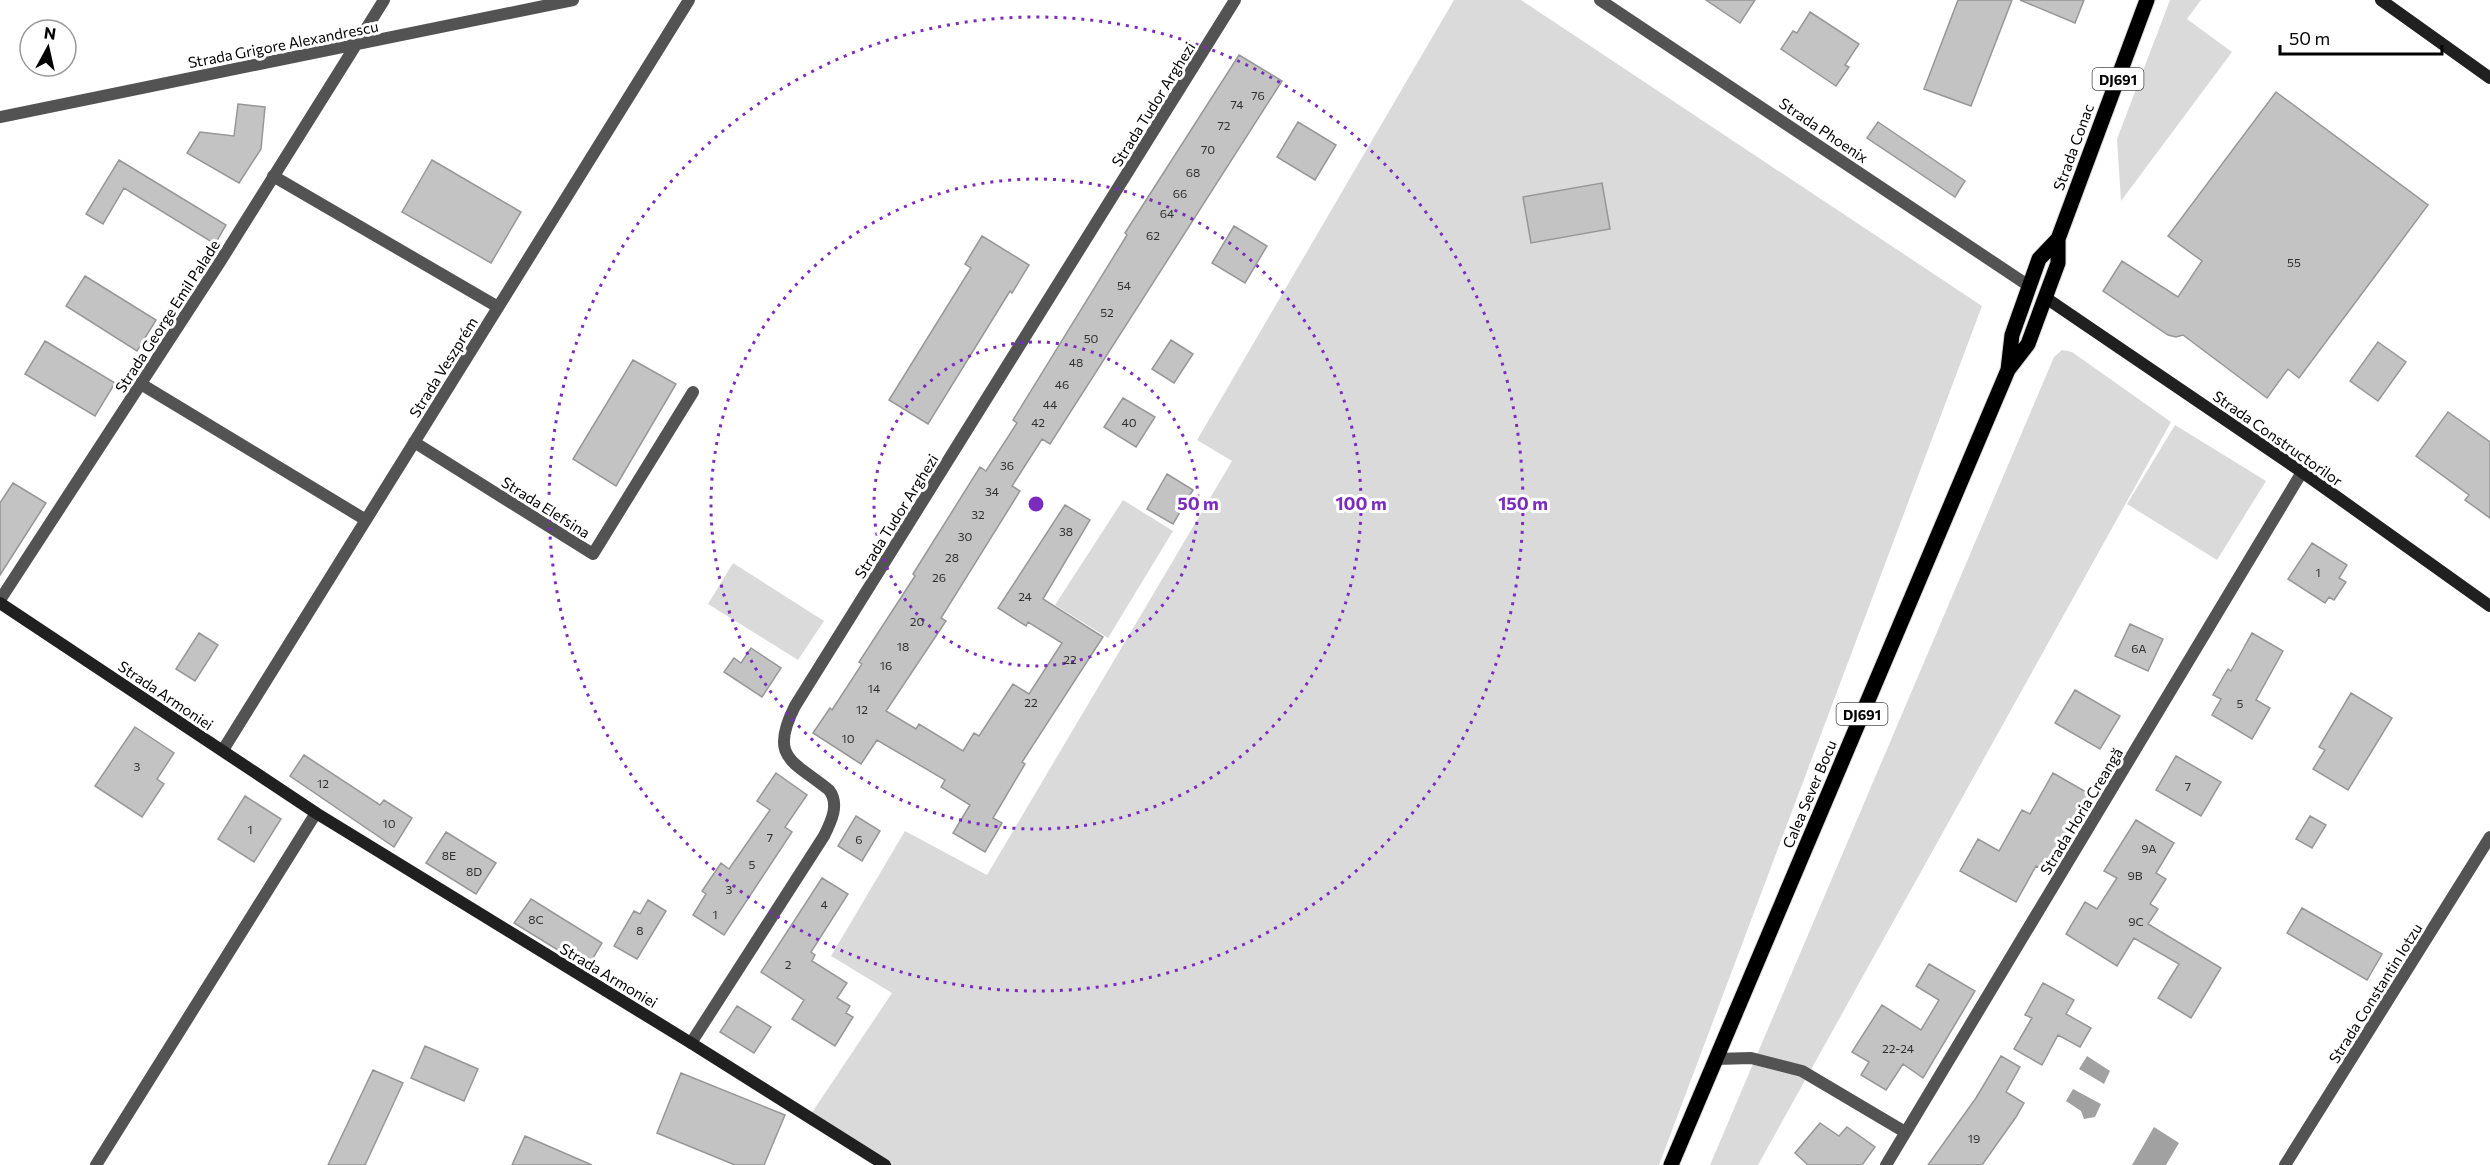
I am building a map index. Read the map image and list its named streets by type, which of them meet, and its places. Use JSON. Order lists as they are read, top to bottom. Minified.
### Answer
{"streets":{"main road":["DJ691","Strada Conac","Calea Sever Bocu"],"street":["Strada Grigore Alexandrescu","Strada Tudor Arghezi","Strada Phoenix","Strada George Emil Palade","Strada Veszprém","Strada Constructorilor","Strada Elefsina","Strada Armoniei","Strada Horia Creangă","Strada Constantin Iotzu"]},"crossings":[["Strada Grigore Alexandrescu","Strada George Emil Palade"],["Strada Tudor Arghezi","Strada Armoniei"],["Strada Phoenix","Strada Conac"],["Strada Phoenix","Calea Sever Bocu"],["Strada Conac","Strada Constructorilor"],["Strada Conac","Calea Sever Bocu"],["Strada George Emil Palade","Strada Armoniei"],["Strada Veszprém","Strada Elefsina"],["Strada Veszprém","Strada Armoniei"],["Strada Constructorilor","Calea Sever Bocu"],["Strada Constructorilor","Strada Horia Creangă"]],"house_numbers":["76","74","72","70","68","66","64","62","55","54","52","50","48","46","44","42","40","36","34","32","38","30","28","1","26","24","20","18","6A","22","16","14","22","5","12","10","3","12","7","10","1","7","6","9A","8E","5","8D","9B","3","4","1","8C","9C","8","2","22-24","19"],"scale_bar":"50 m","north":"top","rings":["50 m","100 m","150 m"]}
